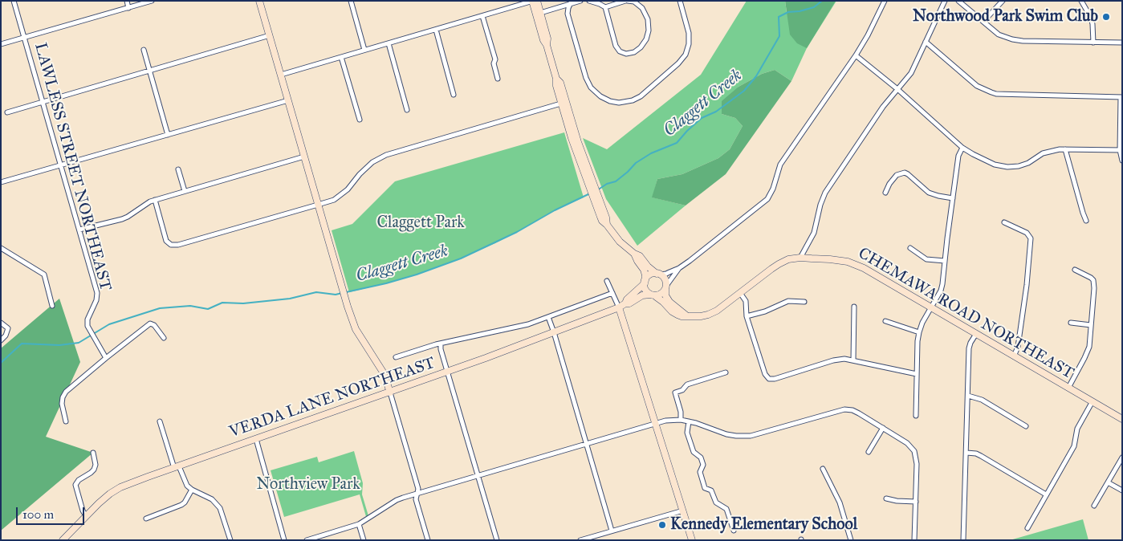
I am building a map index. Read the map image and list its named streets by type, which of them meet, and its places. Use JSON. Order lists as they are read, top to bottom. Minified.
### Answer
{"streets":{"street":["LAWLESS STREET NORTHEAST","CHEMAWA ROAD NORTHEAST","VERDA LANE NORTHEAST"]},"crossings":[["CHEMAWA ROAD NORTHEAST","VERDA LANE NORTHEAST"]],"water":["Claggett Creek"],"parks":["Claggett Park","Northview Park"],"places":["Northwood Park Swim Club","Kennedy Elementary School"],"scale_bar":"100 m"}
